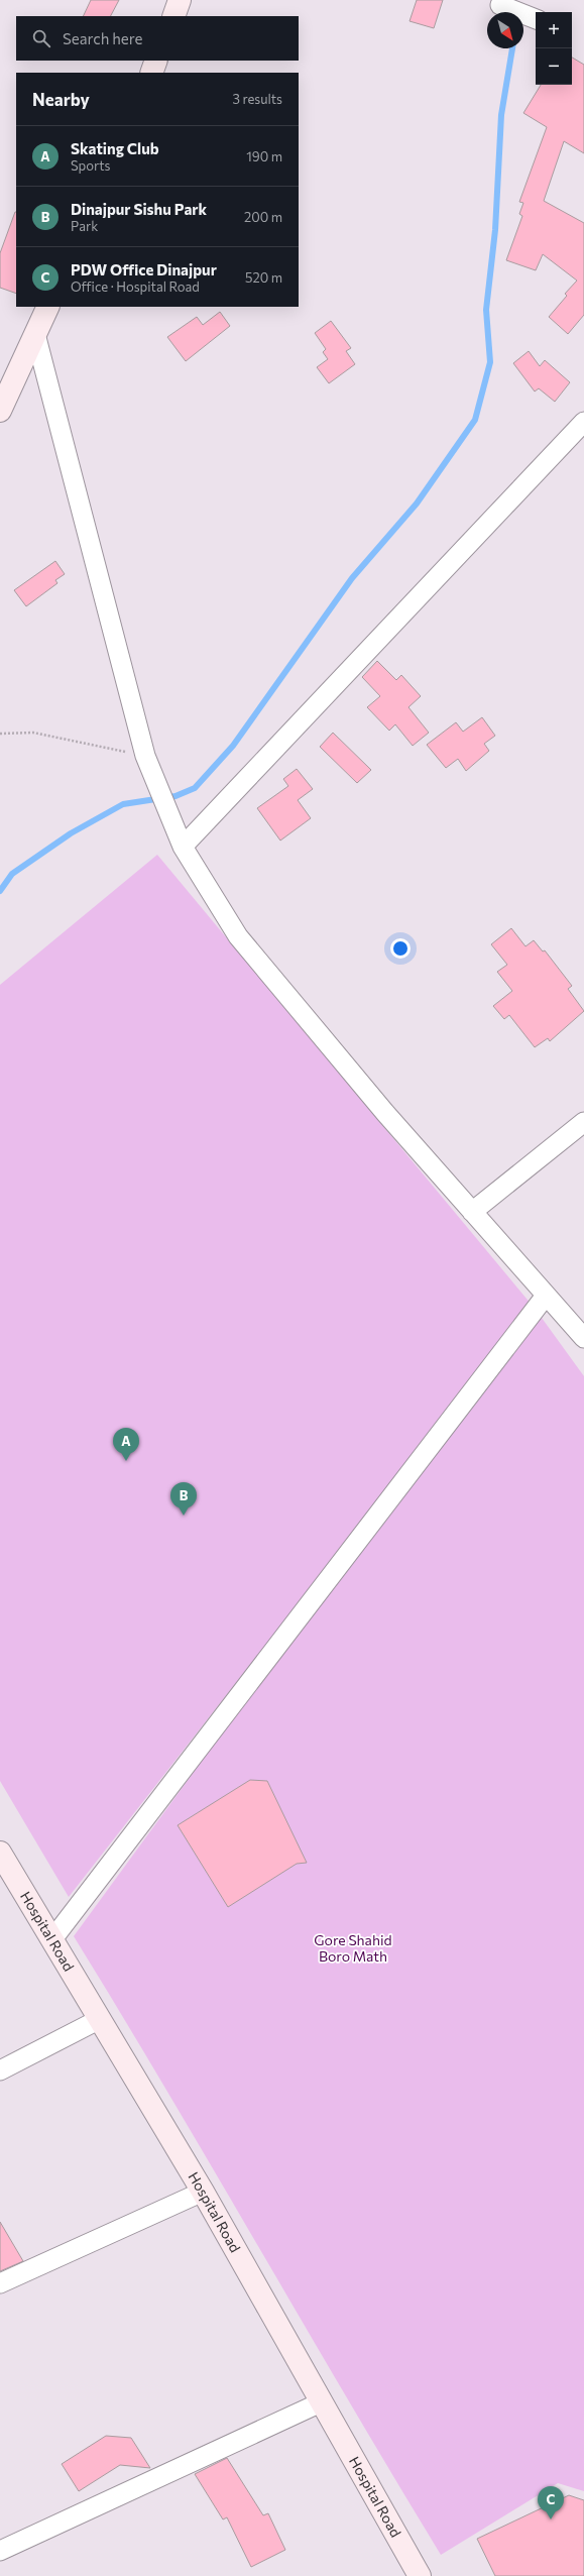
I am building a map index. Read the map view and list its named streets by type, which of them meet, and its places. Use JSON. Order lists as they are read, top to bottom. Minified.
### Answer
{"streets":{"main road":["Hospital Road"]},"parks":["Gore Shahid Boro Math"],"north":"bottom right","page":{"map_buttons":["+","−"],"search":"Search here","heading":["Nearby","3 results"],"list":[{"mark":"A","name":"Skating Club","note":"Sports","value":"190 m"},{"mark":"B","name":"Dinajpur Sishu Park","note":"Park","value":"200 m"},{"mark":"C","name":"PDW Office Dinajpur","note":"Office · Hospital Road","value":"520 m"}],"pins":["A","B","C"]}}
